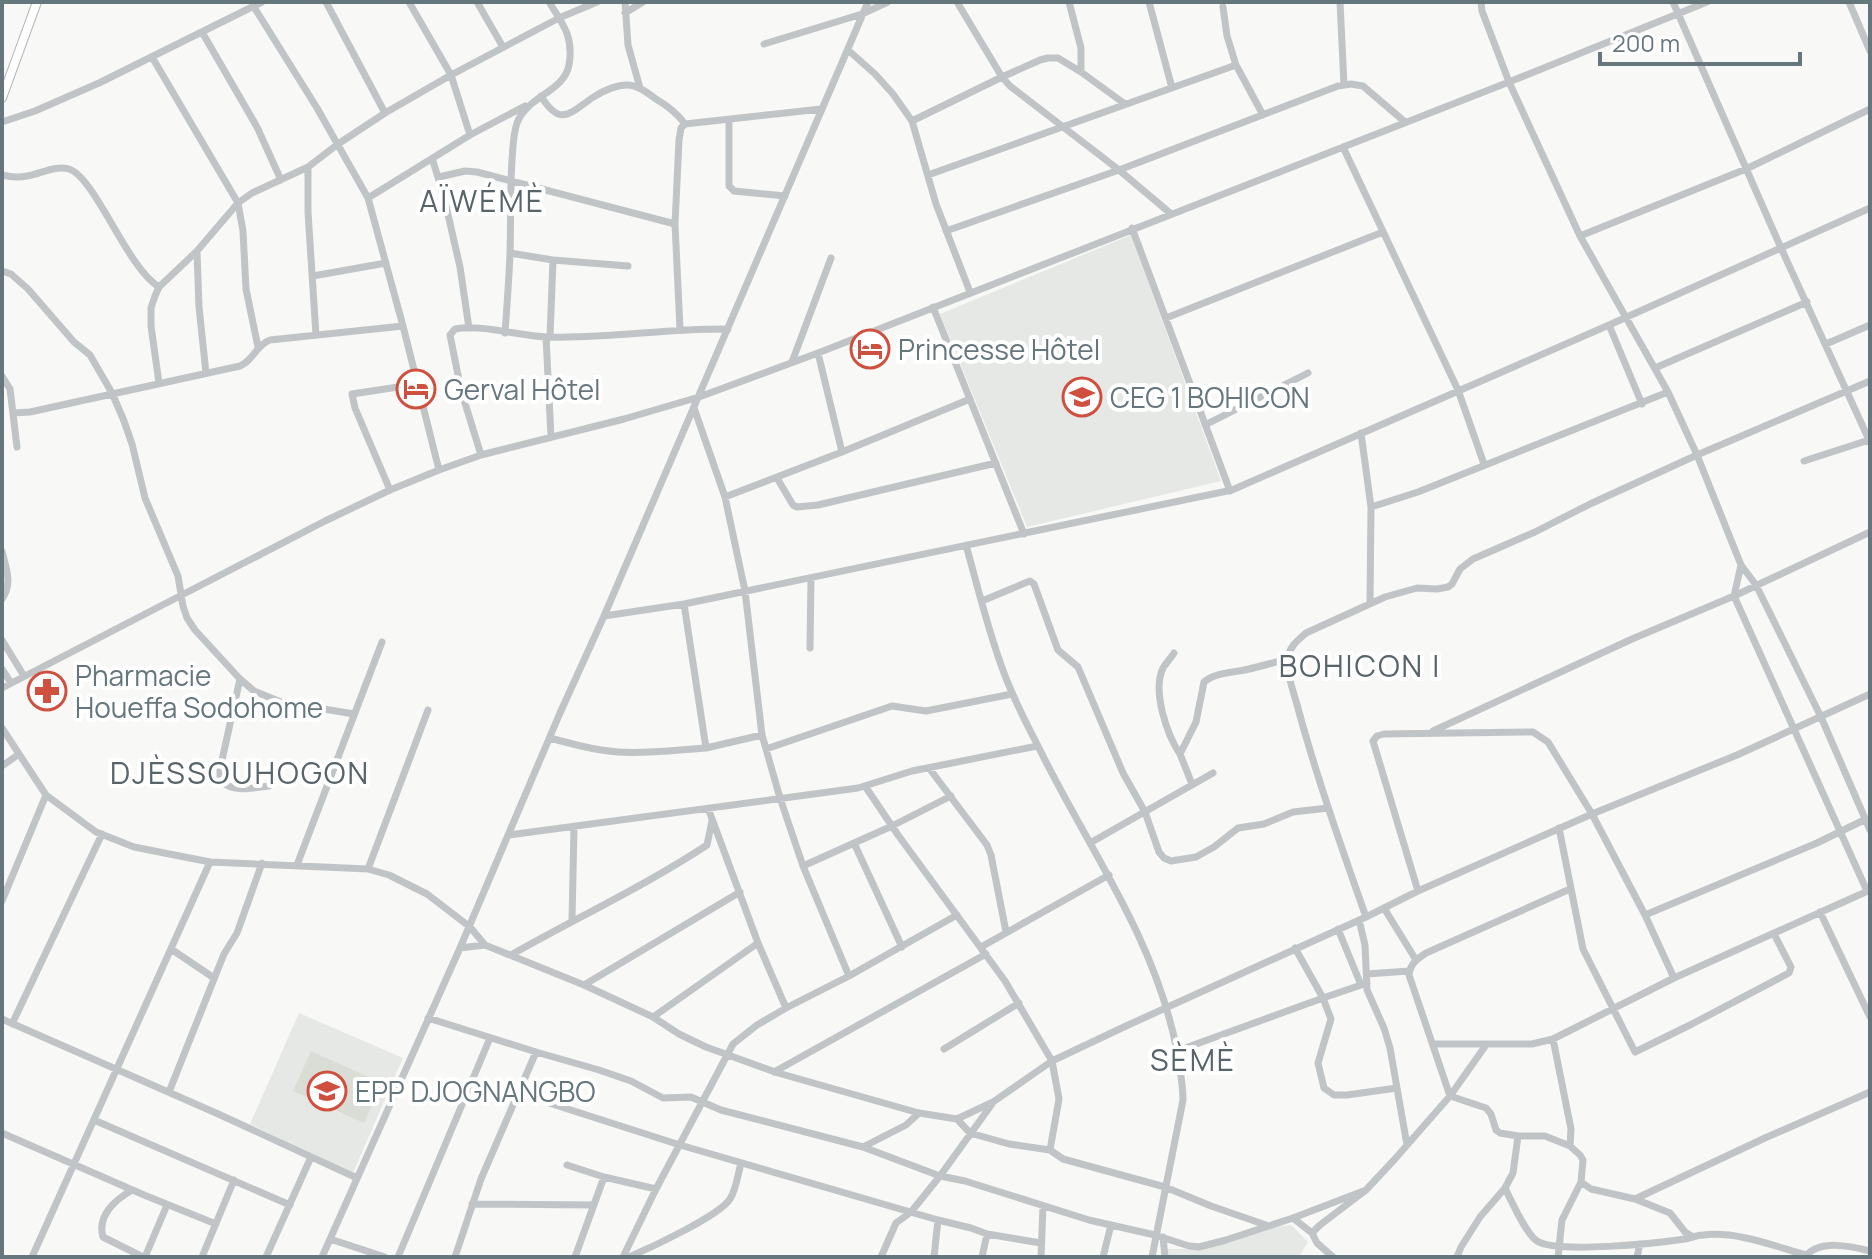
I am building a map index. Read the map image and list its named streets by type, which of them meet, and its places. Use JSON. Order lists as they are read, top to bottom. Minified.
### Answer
{"districts":["AÏWÉMÈ","BOHICON I","DJÈSSOUHOGON","SÈMÈ"],"places":{"hotel":["Princesse Hôtel","Gerval Hôtel"],"school or university":["CEG 1 BOHICON","EPP DJOGNANGBO"],"pharmacy":["Pharmacie Houeffa Sodohome"]},"scale_bar":"200 m"}
